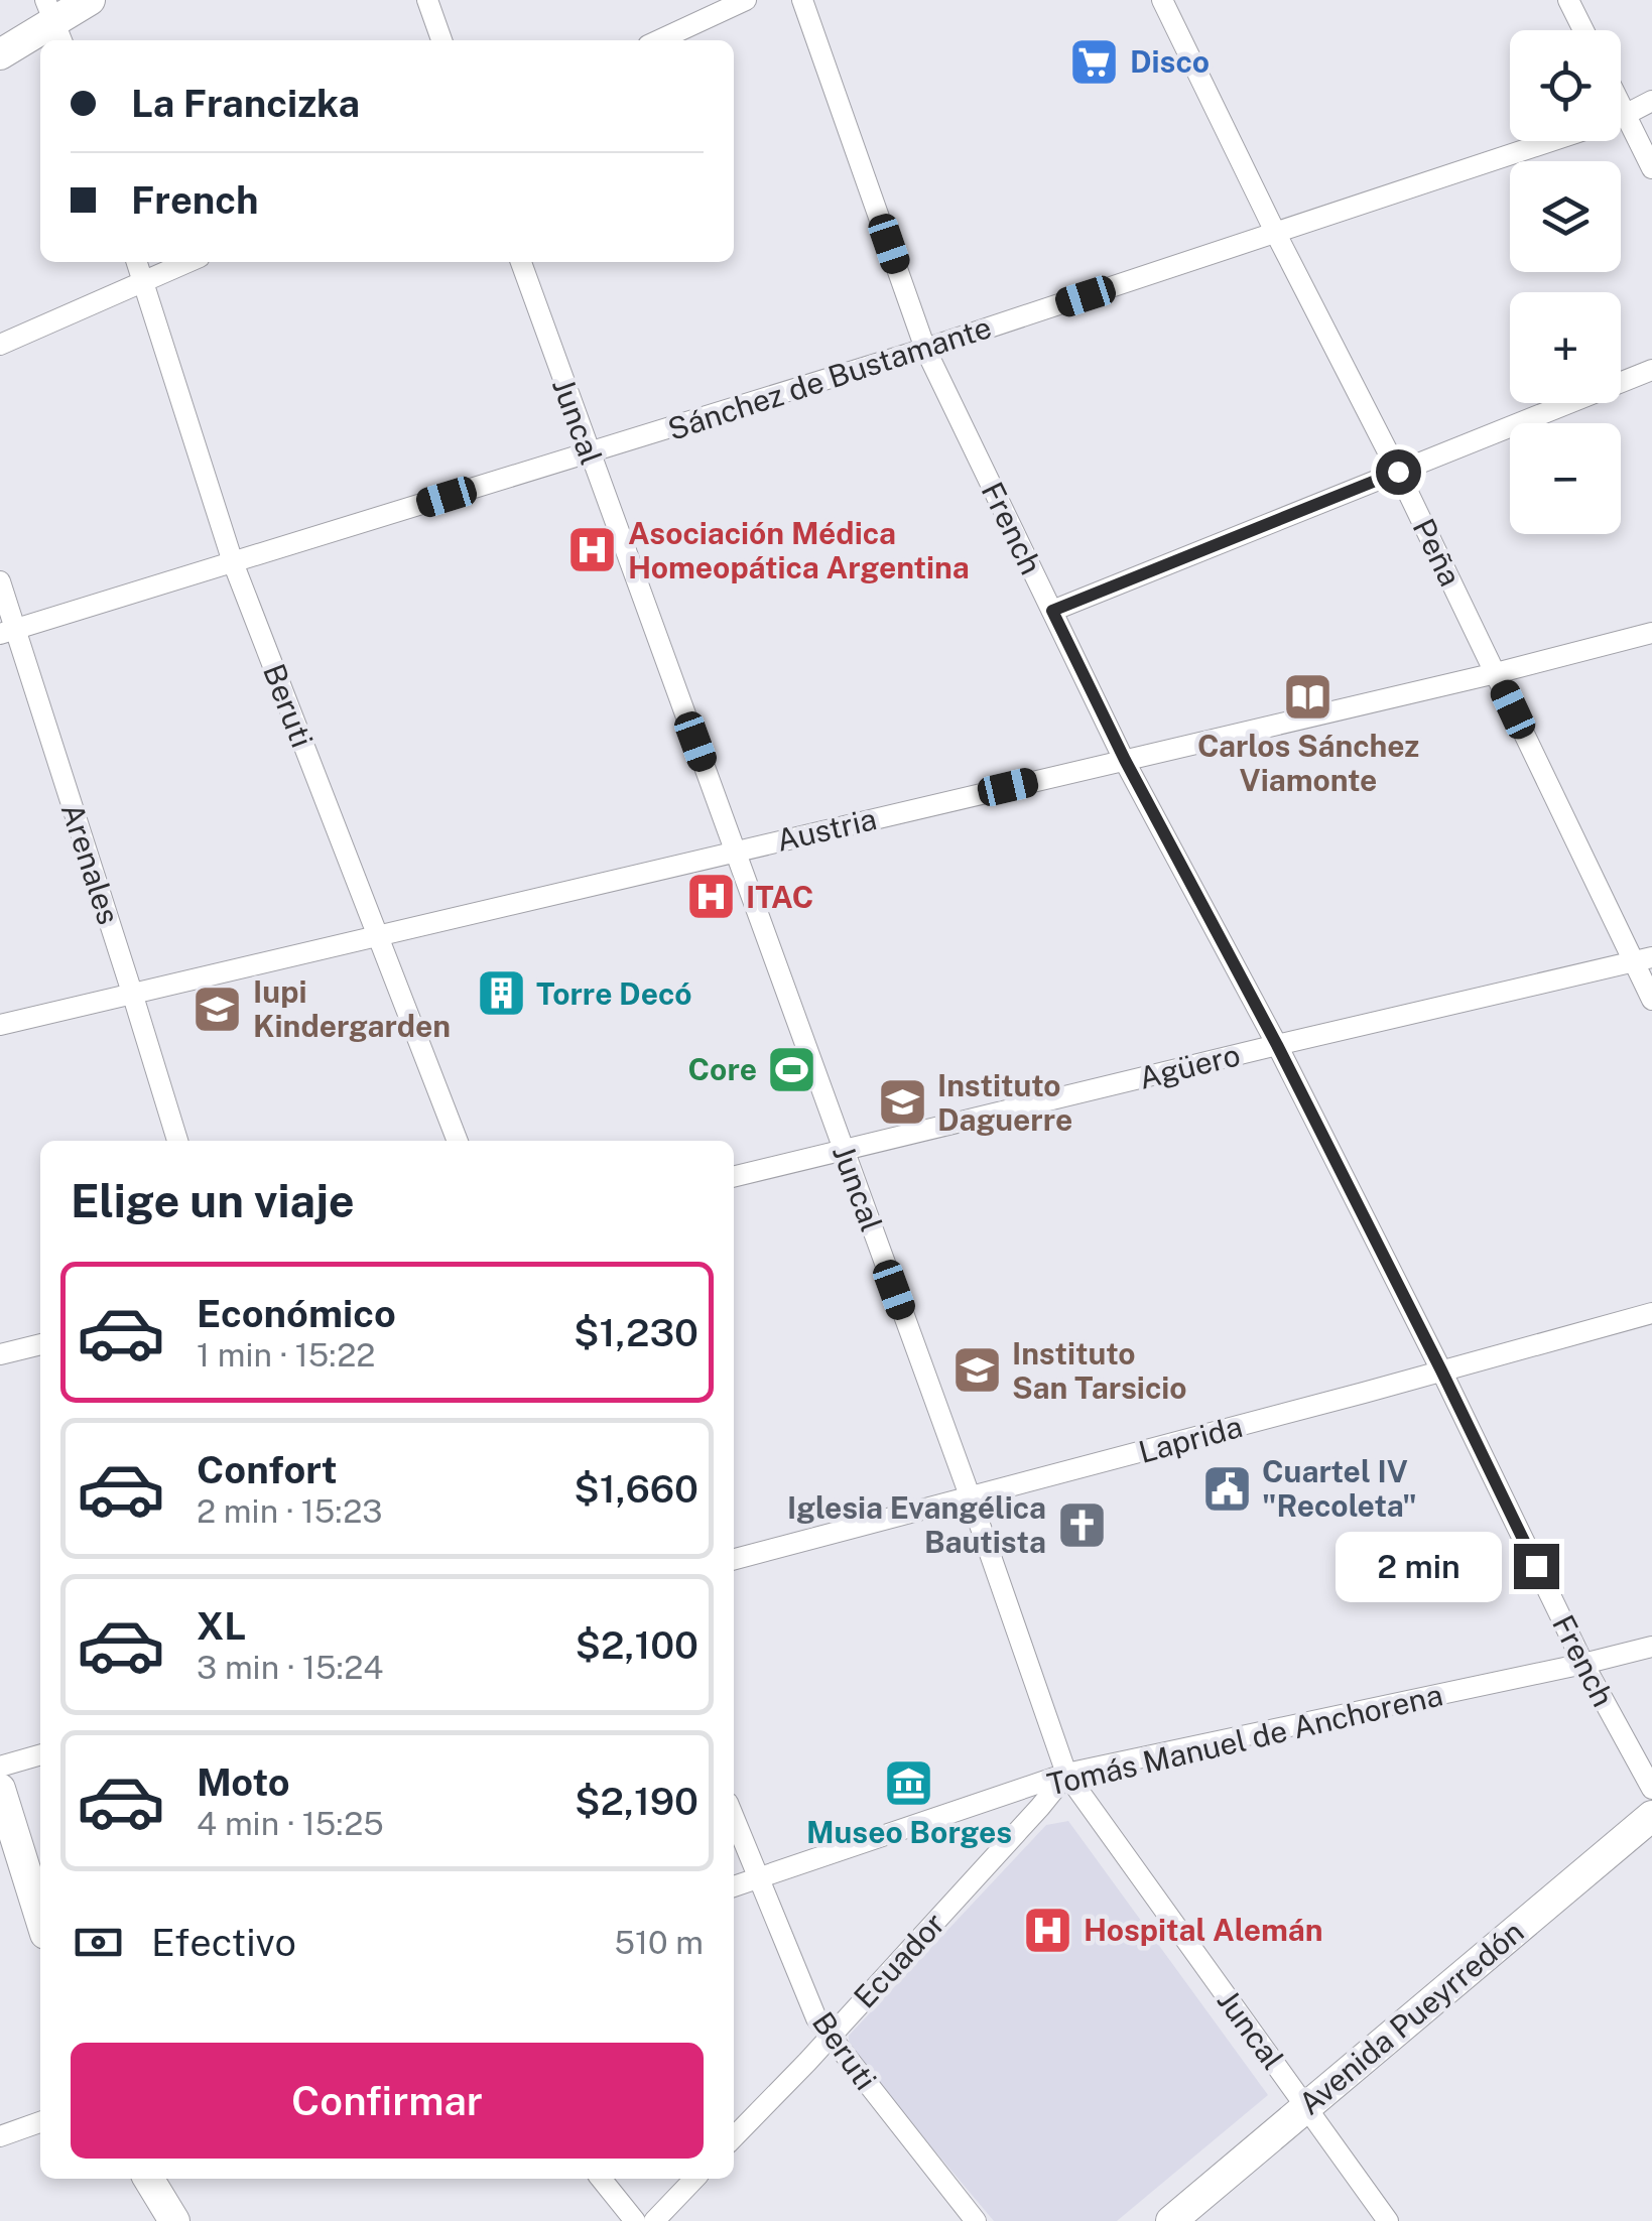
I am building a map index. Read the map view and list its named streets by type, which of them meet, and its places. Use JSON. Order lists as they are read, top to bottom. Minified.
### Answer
{"streets":{"main road":["Avenida Pueyrredón"],"street":["Sánchez de Bustamante","Juncal","French","Peña","Beruti","Austria","Arenales","Agüero","Laprida","Tomás Manuel de Anchorena","Ecuador"]},"crossings":[["Sánchez de Bustamante","Juncal"],["Sánchez de Bustamante","French"],["Sánchez de Bustamante","Peña"],["Sánchez de Bustamante","Beruti"],["Sánchez de Bustamante","Arenales"],["Juncal","Austria"],["Juncal","Agüero"],["Juncal","Laprida"],["Juncal","Tomás Manuel de Anchorena"],["Juncal","Ecuador"],["Juncal","Avenida Pueyrredón"],["French","Austria"],["French","Agüero"],["French","Laprida"],["French","Tomás Manuel de Anchorena"],["Peña","Austria"],["Peña","Agüero"],["Beruti","Austria"],["Beruti","Tomás Manuel de Anchorena"],["Beruti","Ecuador"],["Austria","Arenales"],["Tomás Manuel de Anchorena","Ecuador"]],"places":{"supermarket":["Disco"],"hospital":["Asociación Médica Homeopática Argentina","ITAC","Hospital Alemán"],"library":["Carlos Sánchez Viamonte"],"building":["Torre Decó"],"school or university":["Iupi Kindergarden","Instituto Daguerre","Instituto San Tarsicio"],"sports":["Core"],"public building":["Cuartel IV \"Recoleta\""],"church":["Iglesia Evangélica Bautista"],"museum":["Museo Borges"]},"page":{"map_buttons":["+","−"],"banner":["La Francizka","French"],"heading":"Elige un viaje","list":[{"name":"Económico","note":"1 min · 15:22","value":"$1,230"},{"name":"Confort","note":"2 min · 15:23","value":"$1,660"},{"name":"XL","note":"3 min · 15:24","value":"$2,100"},{"name":"Moto","note":"4 min · 15:25","value":"$2,190"}],"bubble":"2 min","pay":["Efectivo","510 m"],"buttons":"Confirmar"}}
